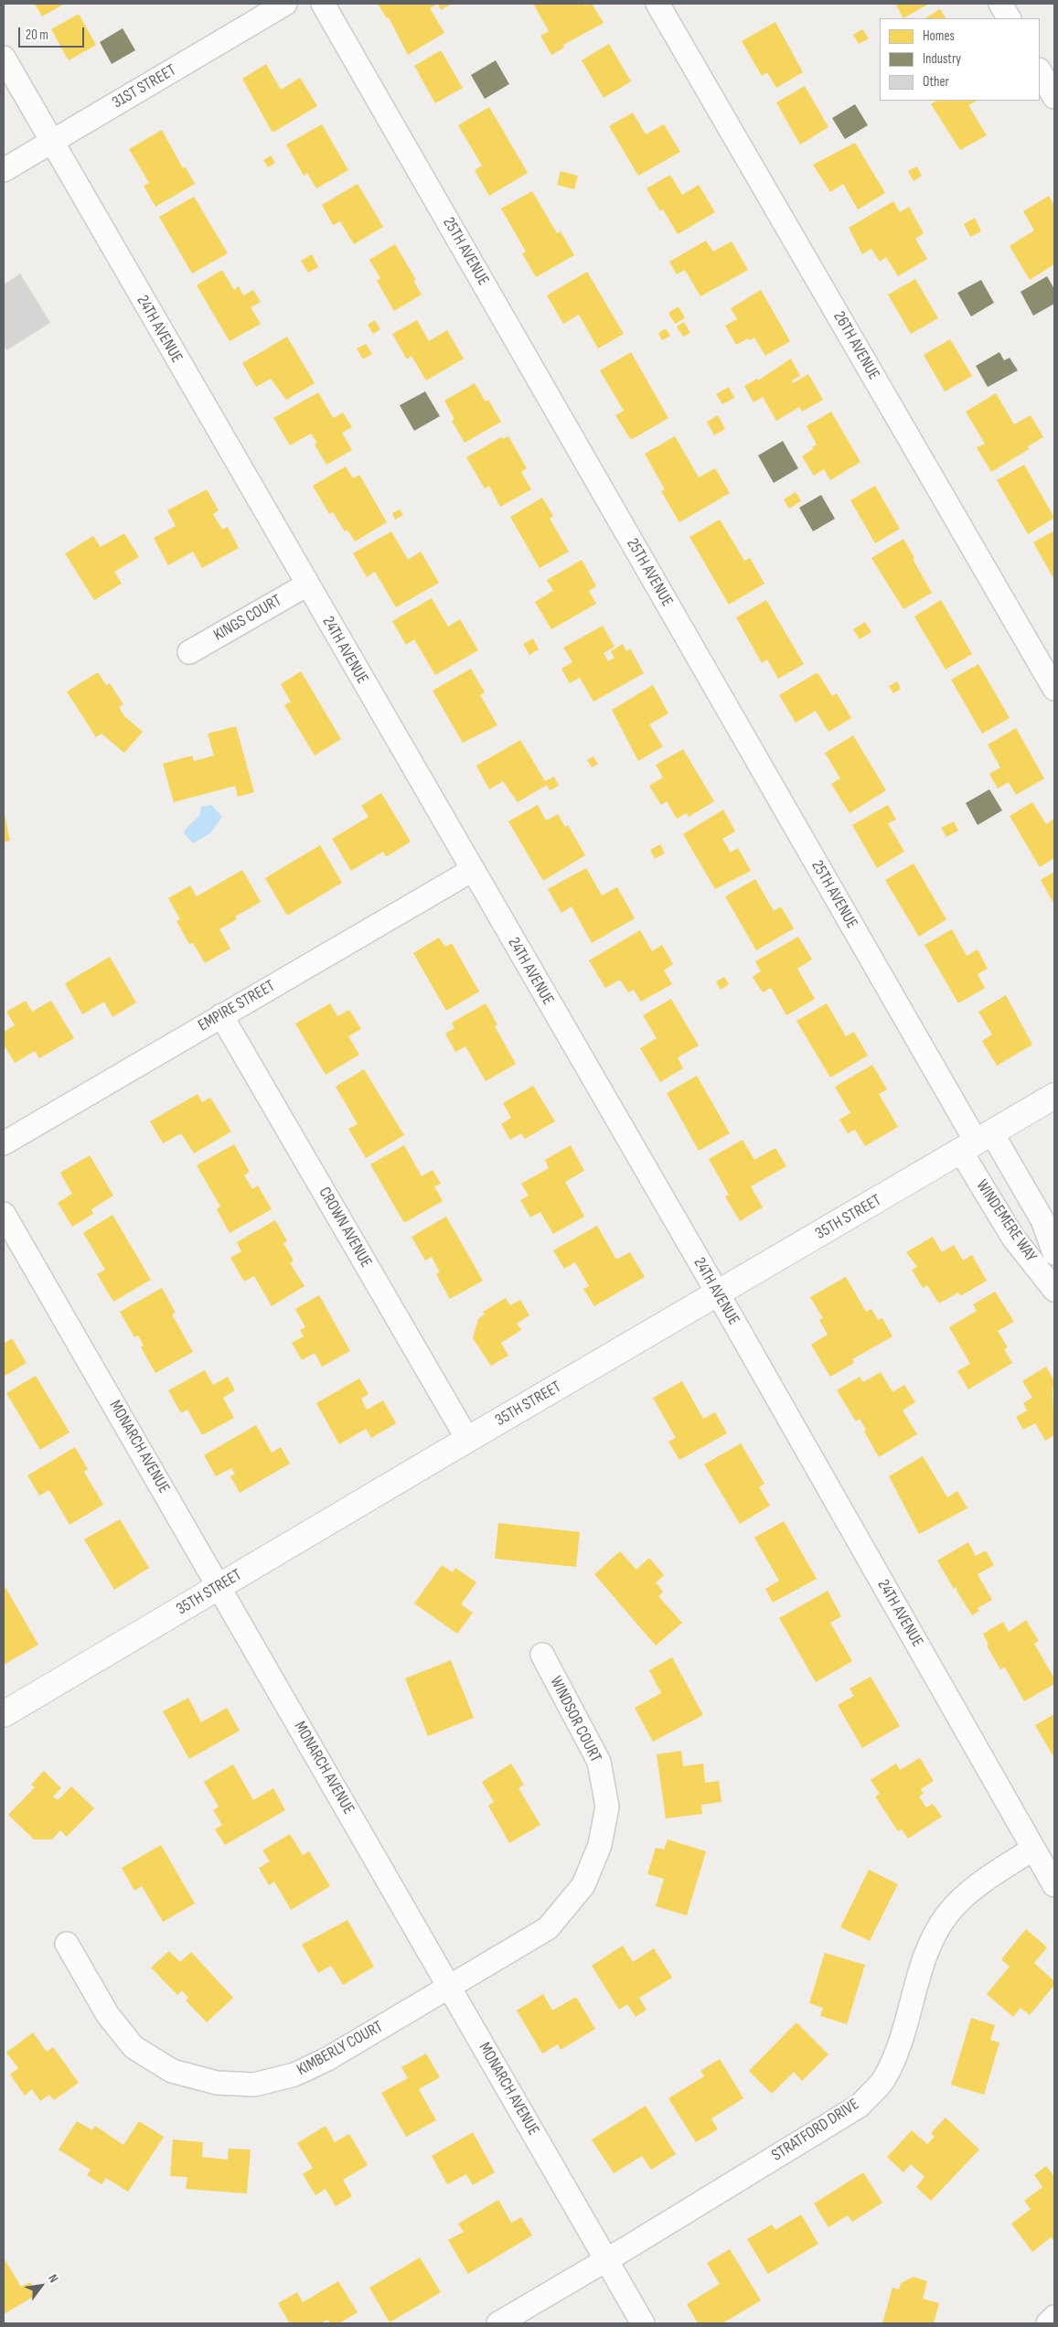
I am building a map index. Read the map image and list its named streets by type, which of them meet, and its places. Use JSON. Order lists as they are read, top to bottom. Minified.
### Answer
{"streets":{"street":["31ST STREET","25TH AVENUE","24TH AVENUE","26TH AVENUE","KINGS COURT","EMPIRE STREET","35TH STREET","WINDEMERE WAY","CROWN AVENUE","MONARCH AVENUE","WINDSOR COURT","KIMBERLY COURT","STRATFORD DRIVE"]},"crossings":[["31ST STREET","24TH AVENUE"],["25TH AVENUE","35TH STREET"],["25TH AVENUE","WINDEMERE WAY"],["24TH AVENUE","KINGS COURT"],["24TH AVENUE","EMPIRE STREET"],["24TH AVENUE","35TH STREET"],["24TH AVENUE","STRATFORD DRIVE"],["EMPIRE STREET","CROWN AVENUE"],["35TH STREET","WINDEMERE WAY"],["35TH STREET","CROWN AVENUE"],["35TH STREET","MONARCH AVENUE"],["MONARCH AVENUE","WINDSOR COURT"],["MONARCH AVENUE","KIMBERLY COURT"],["MONARCH AVENUE","STRATFORD DRIVE"],["WINDSOR COURT","KIMBERLY COURT"]],"legend":["Homes","Industry","Other"],"scale_bar":"20 m","north":"top right"}
